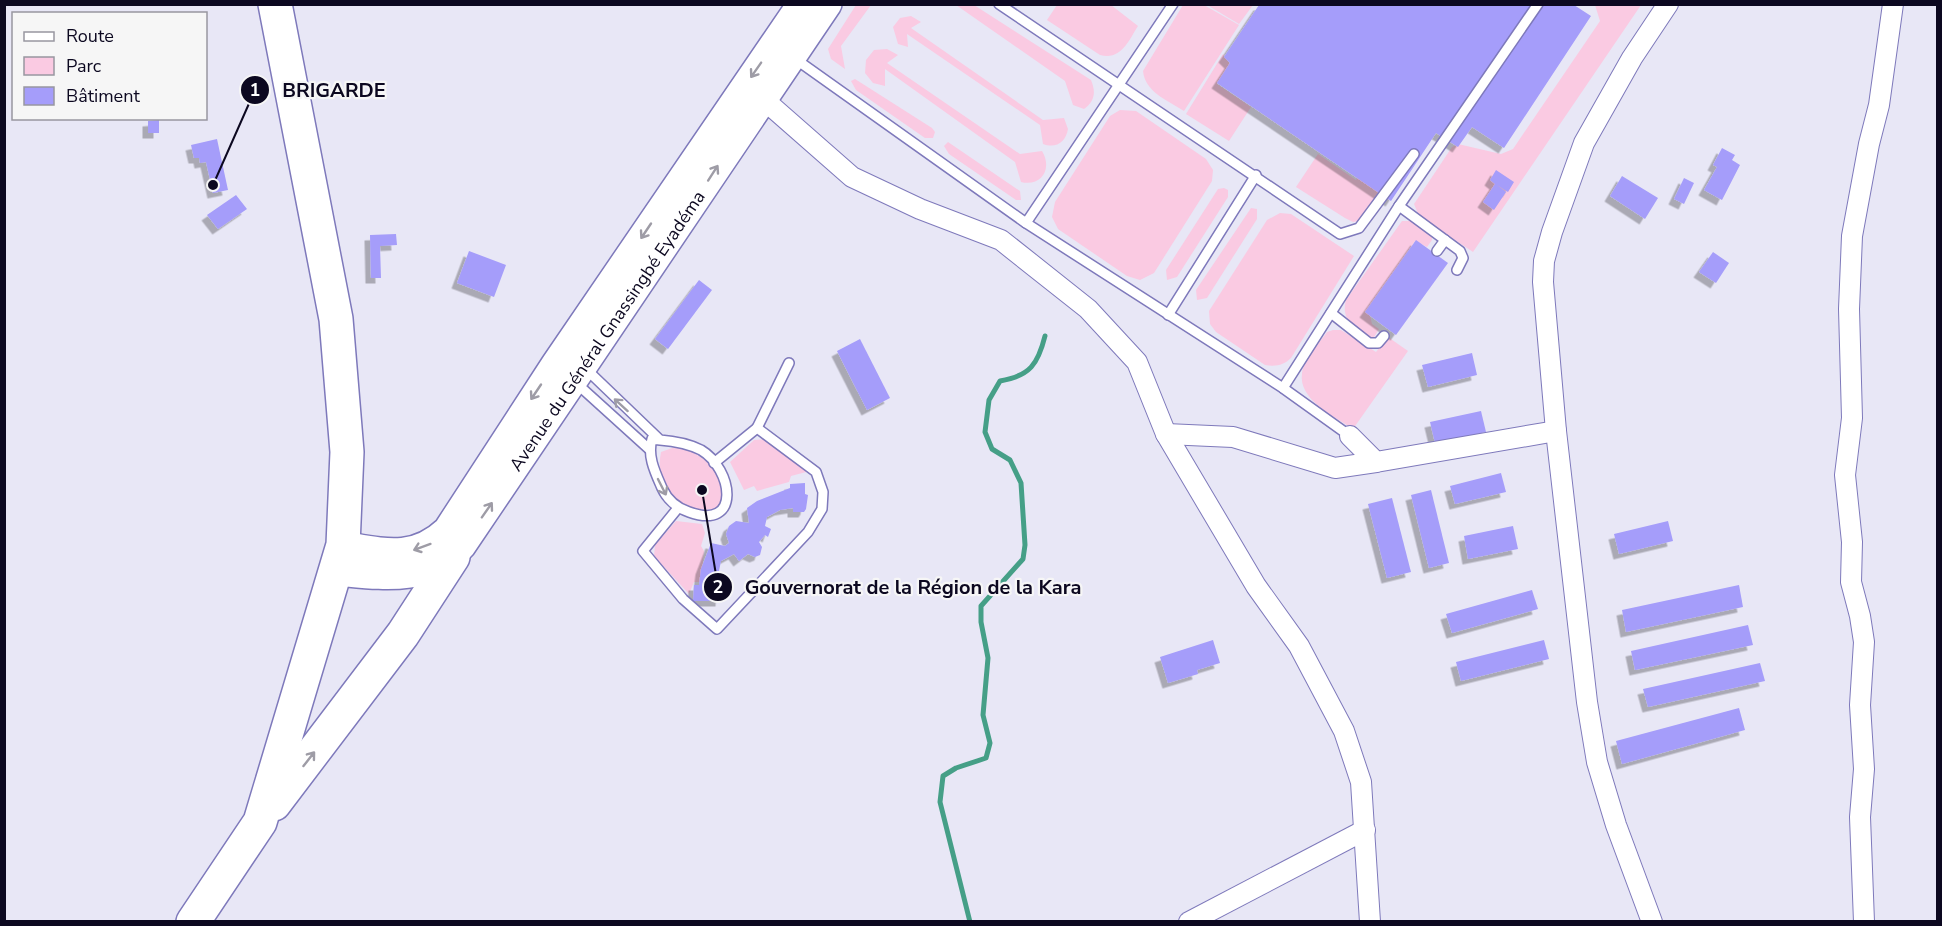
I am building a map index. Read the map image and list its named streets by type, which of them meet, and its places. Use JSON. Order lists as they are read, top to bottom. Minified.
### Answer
{"streets":{"main road":["Avenue du Général Gnassingbé Eyadéma"]},"places":["BRIGARDE","Gouvernorat de la Région de la Kara"],"legend":["Route","Parc","Bâtiment"]}
